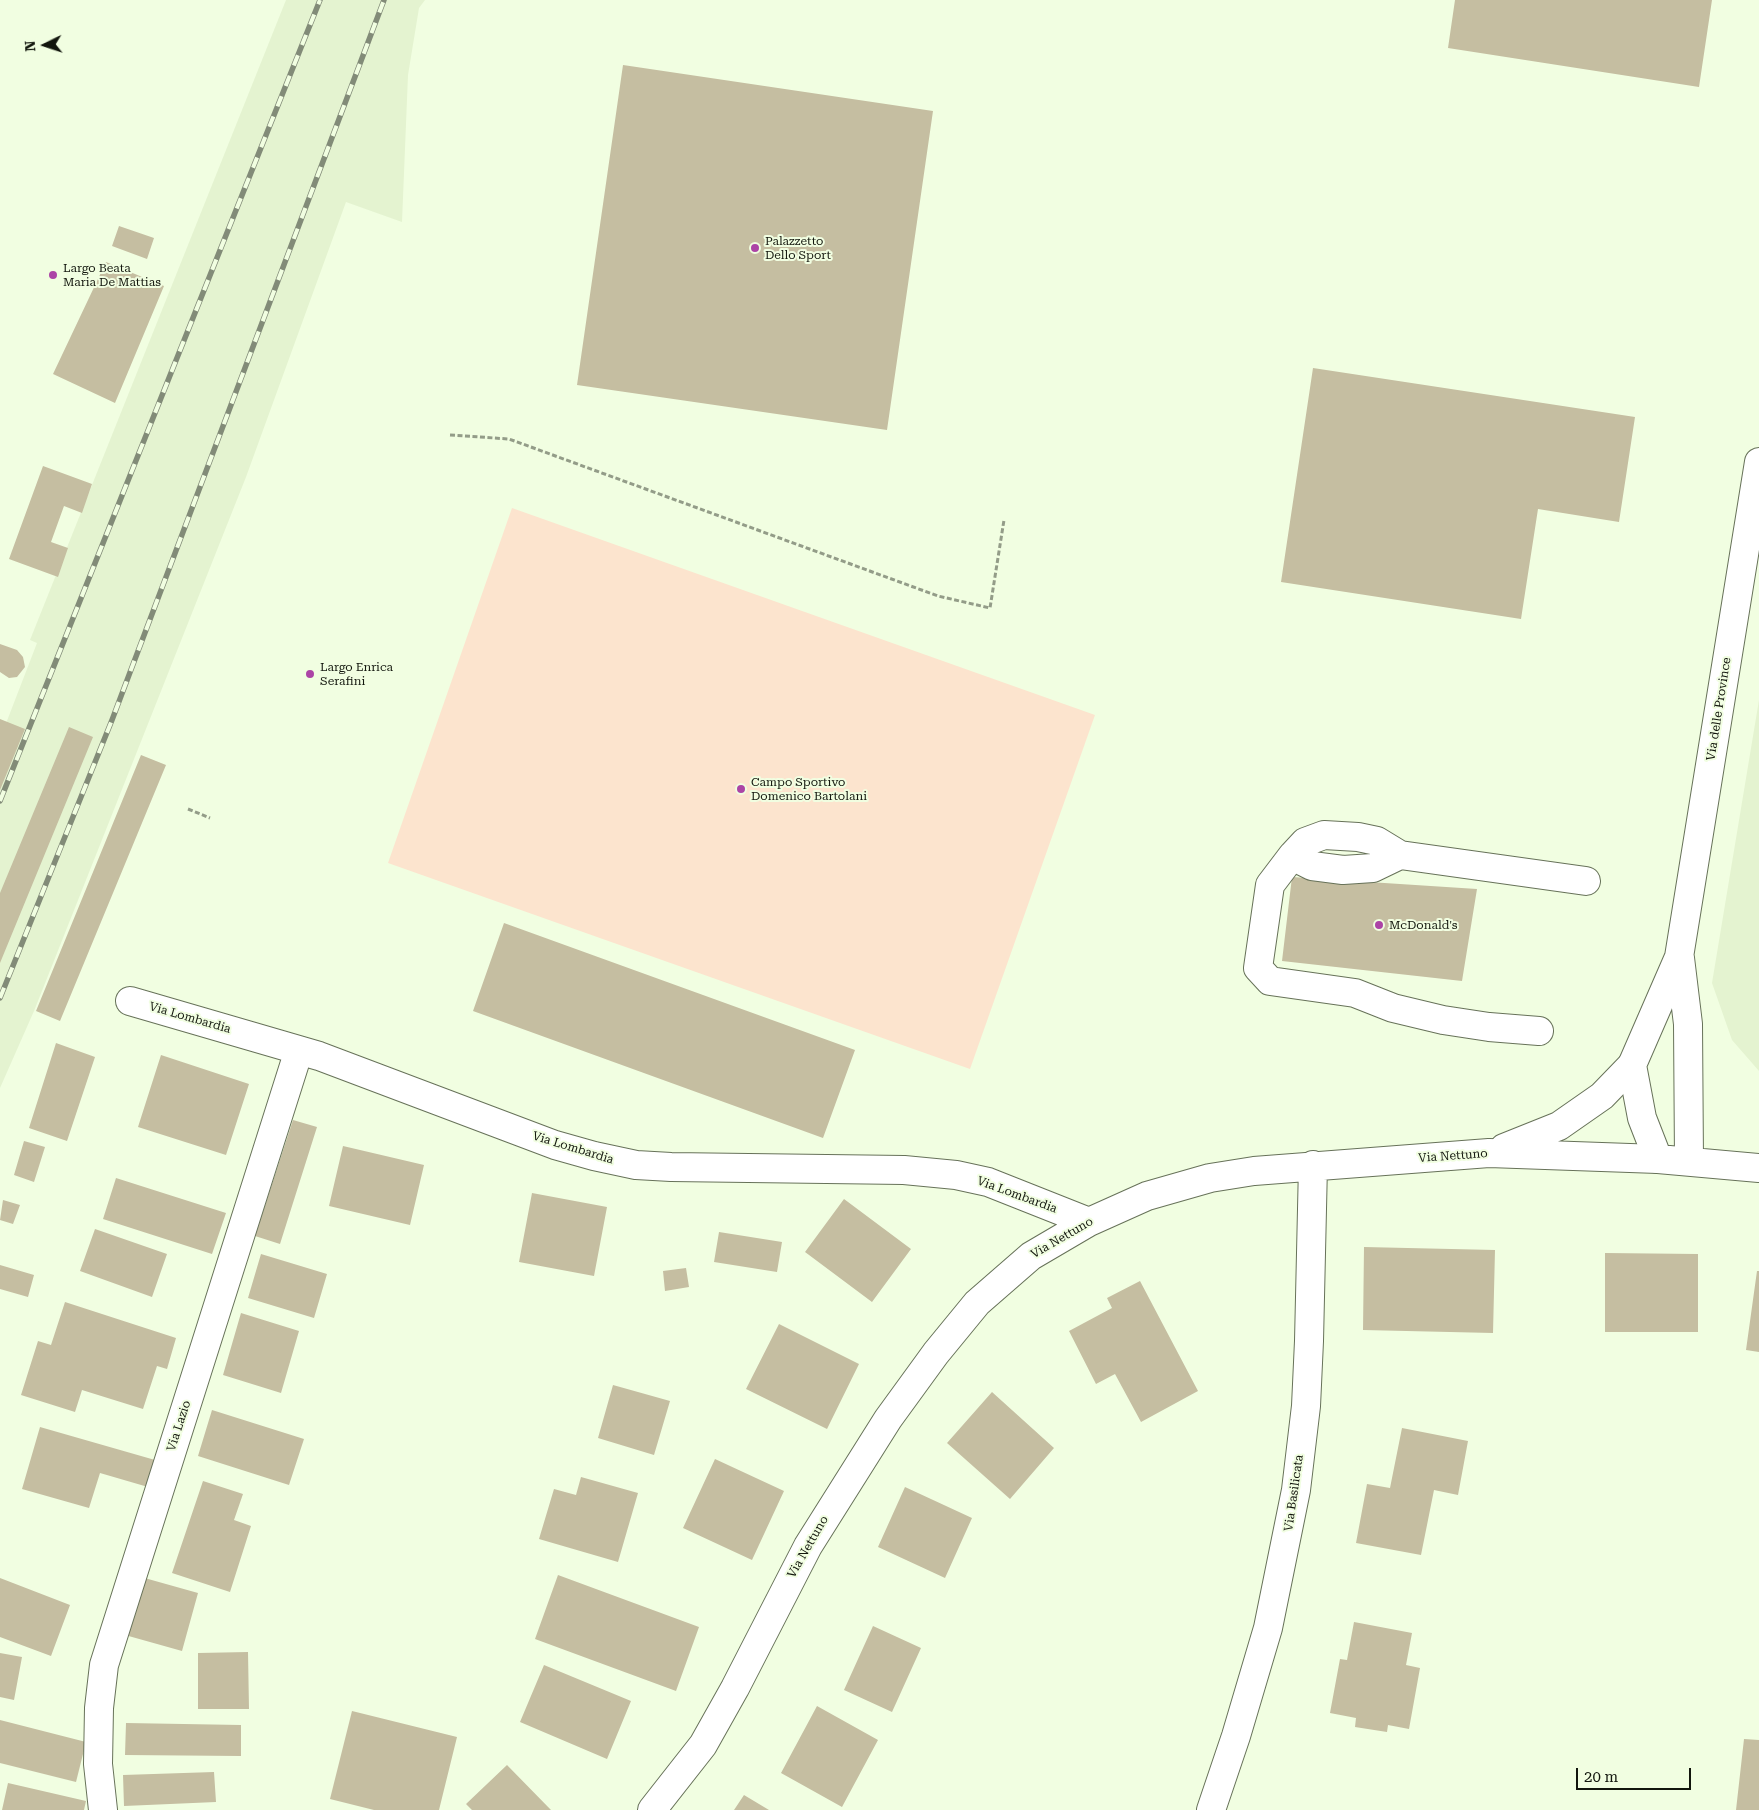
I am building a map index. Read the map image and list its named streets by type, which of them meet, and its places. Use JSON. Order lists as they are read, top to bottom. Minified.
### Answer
{"streets":{"street":["Via delle Province","Via Lombardia","Via Nettuno","Via Lazio","Via Basilicata"]},"crossings":[["Via delle Province","Via Nettuno"],["Via Lombardia","Via Nettuno"],["Via Lombardia","Via Lazio"],["Via Nettuno","Via Basilicata"]],"places":["Palazzetto Dello Sport","Largo Beata Maria De Mattias","Largo Enrica Serafini","Campo Sportivo Domenico Bartolani","McDonald's"],"scale_bar":"20 m","north":"left"}
